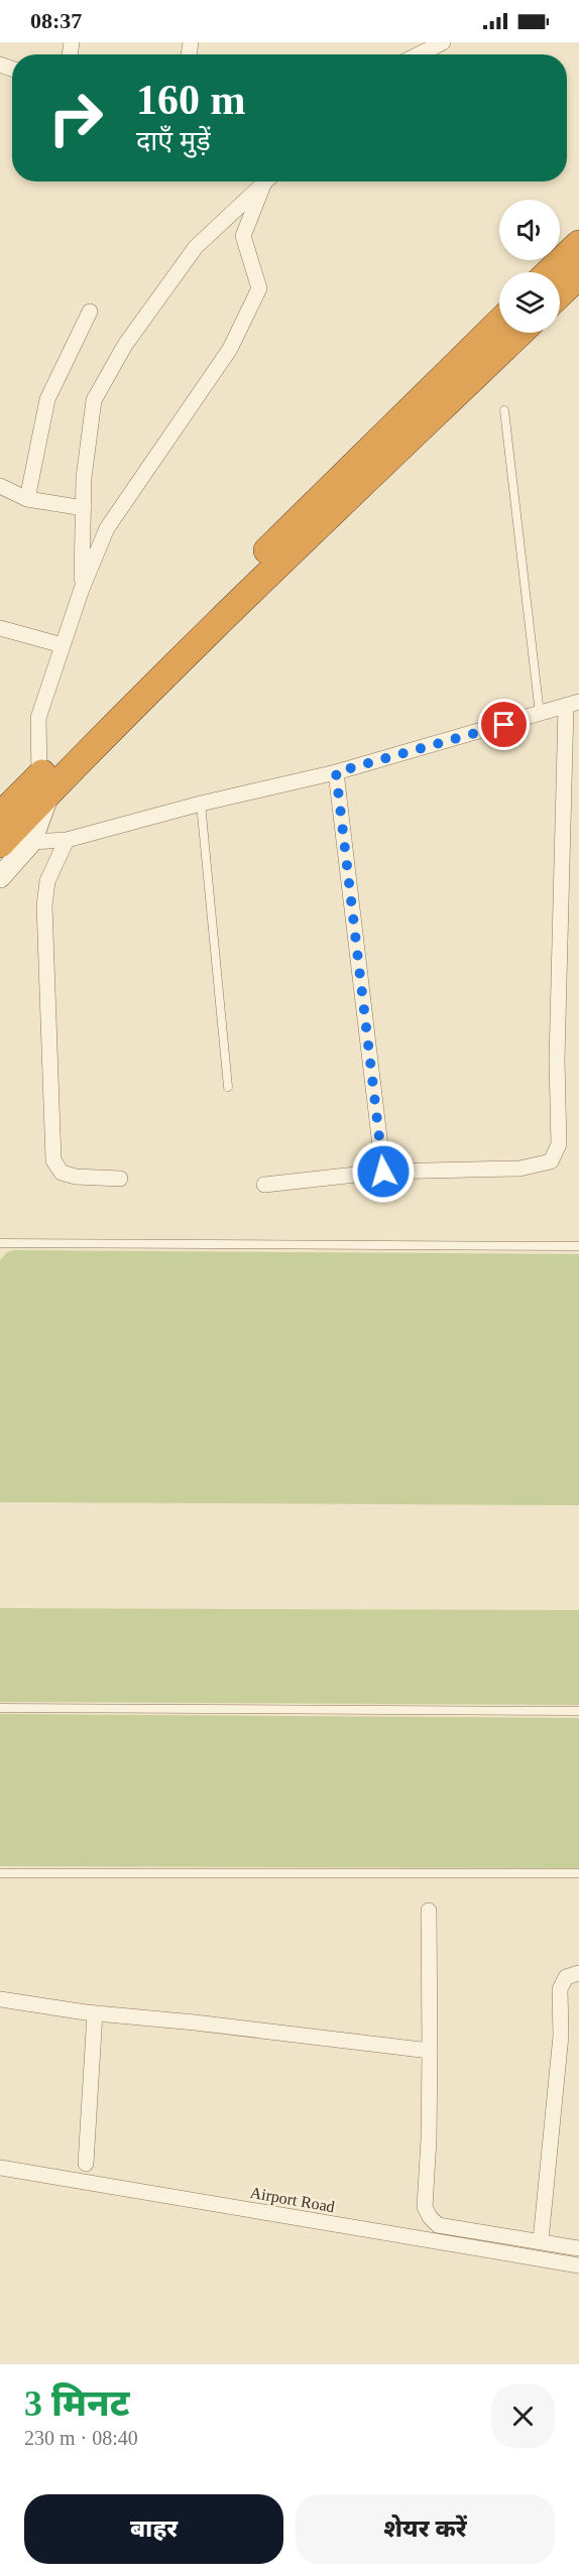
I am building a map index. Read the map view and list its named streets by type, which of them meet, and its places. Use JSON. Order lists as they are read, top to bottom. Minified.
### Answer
{"streets":{"street":["Airport Road"]},"page":{"status":"08:37","turn":["160 m","दाएँ मुड़ें"],"heading":["3 मिनट","230 m · 08:40"],"buttons":["बाहर","शेयर करें"]}}
